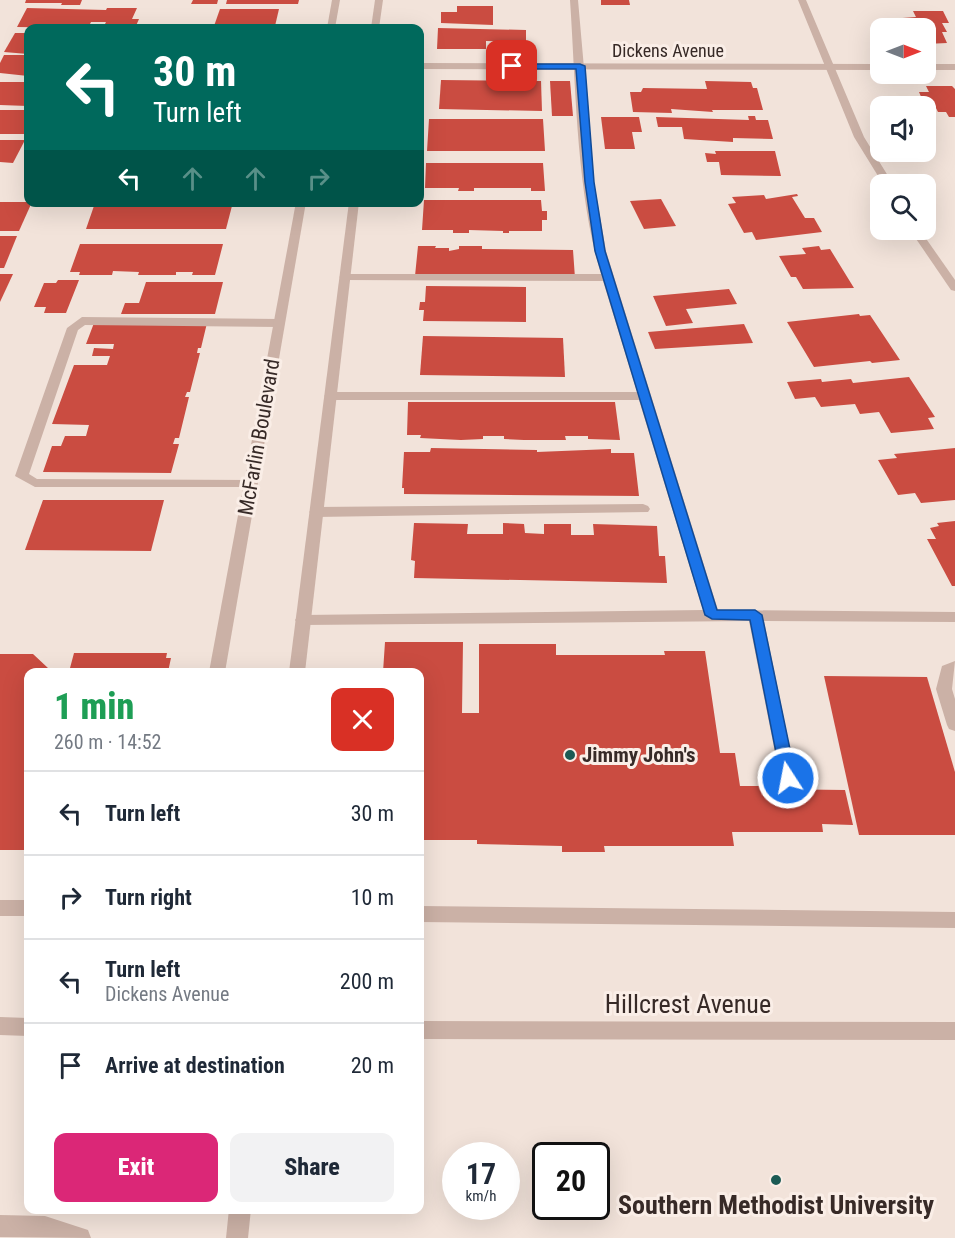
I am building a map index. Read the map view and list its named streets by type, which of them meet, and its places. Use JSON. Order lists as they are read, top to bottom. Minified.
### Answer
{"streets":{"street":["Dickens Avenue","McFarlin Boulevard","Hillcrest Avenue"]},"places":["Jimmy John's","Southern Methodist University"],"north":"right","page":{"turn":["30 m","Turn left"],"heading":["1 min","260 m · 14:52"],"list":[{"name":"Turn left","value":"30 m"},{"name":"Turn right","value":"10 m"},{"name":"Turn left","note":"Dickens Avenue","value":"200 m"},{"name":"Arrive at destination","value":"20 m"}],"buttons":["Exit","Share"],"speed":"17 km/h","limit":"20"}}
